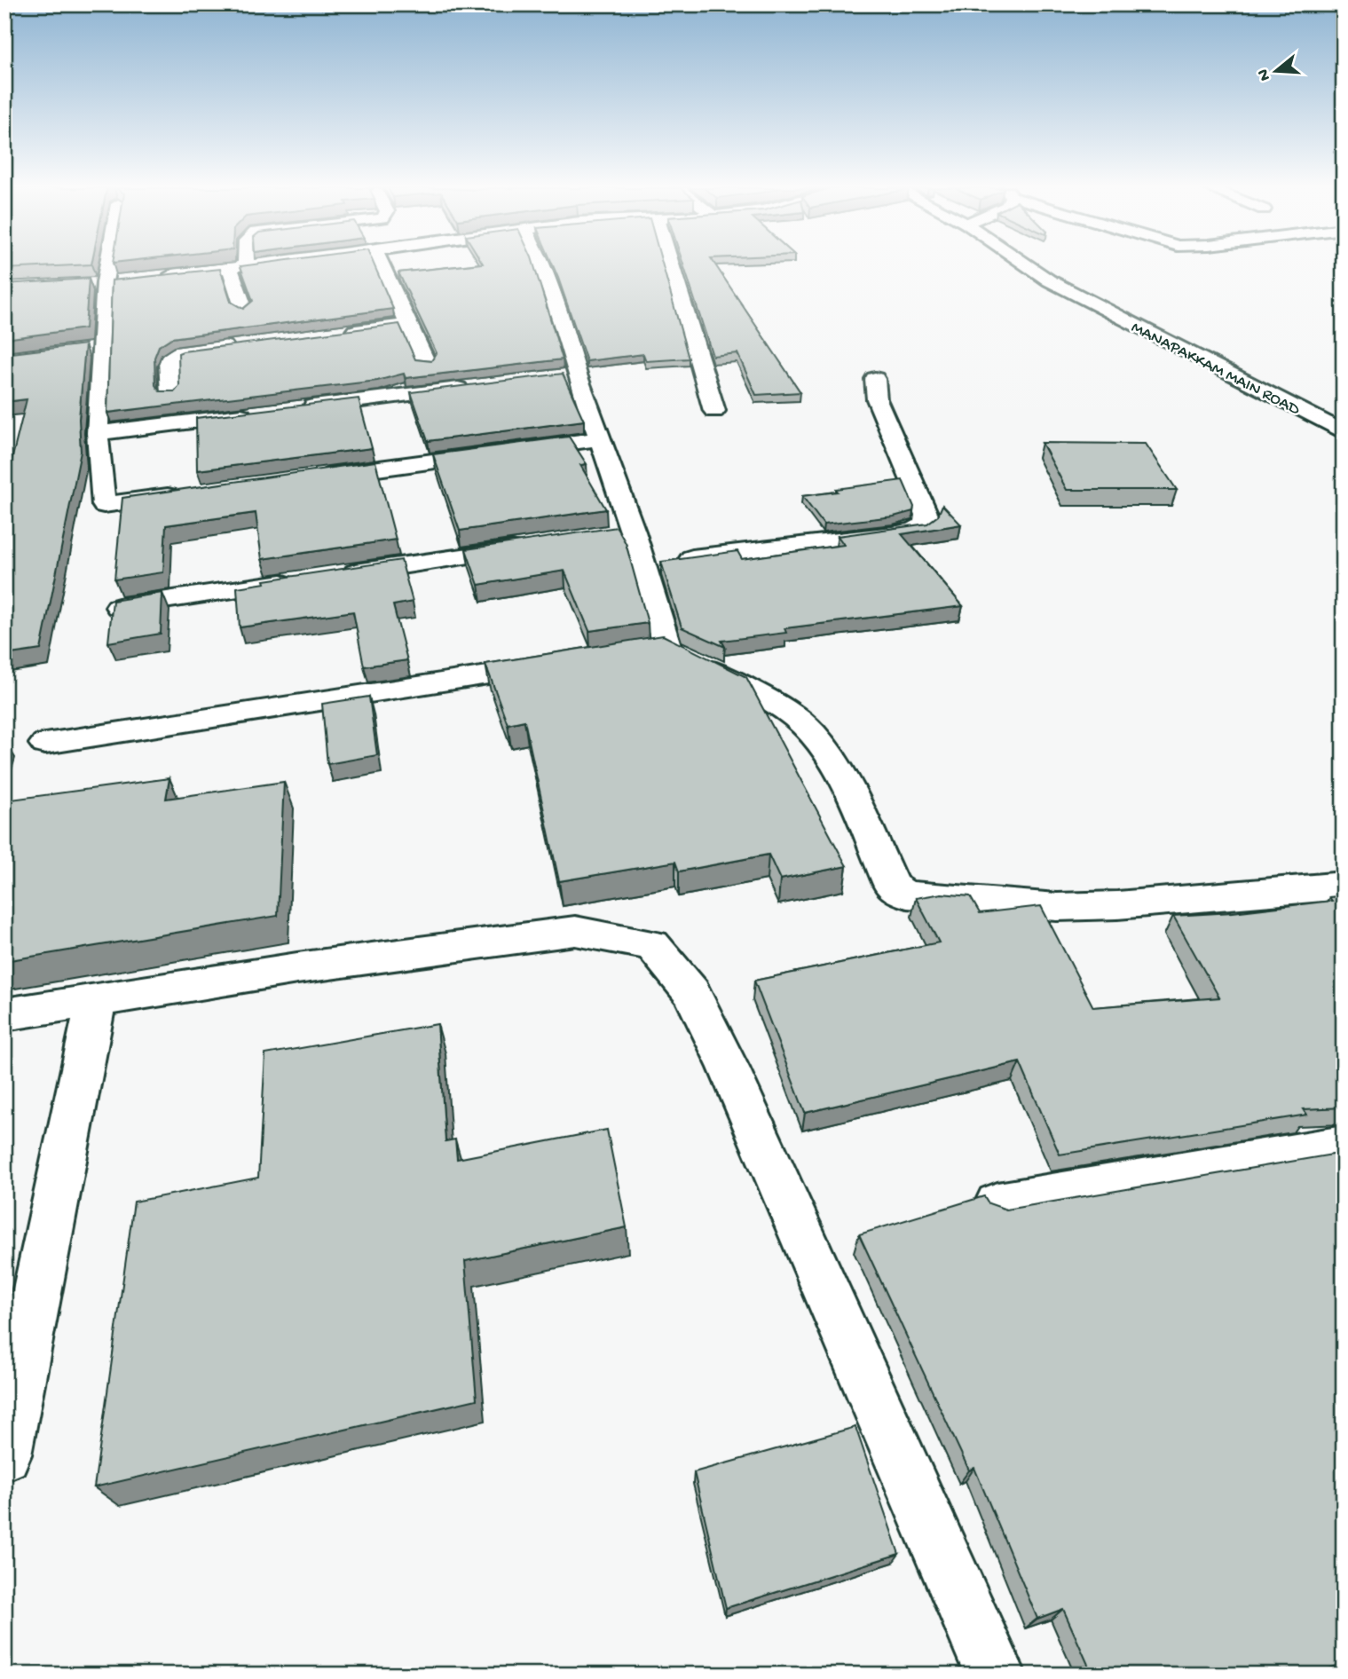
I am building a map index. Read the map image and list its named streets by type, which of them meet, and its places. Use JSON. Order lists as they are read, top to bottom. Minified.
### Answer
{"streets":{"street":["MANAPAKKAM MAIN ROAD"]},"north":"left"}
